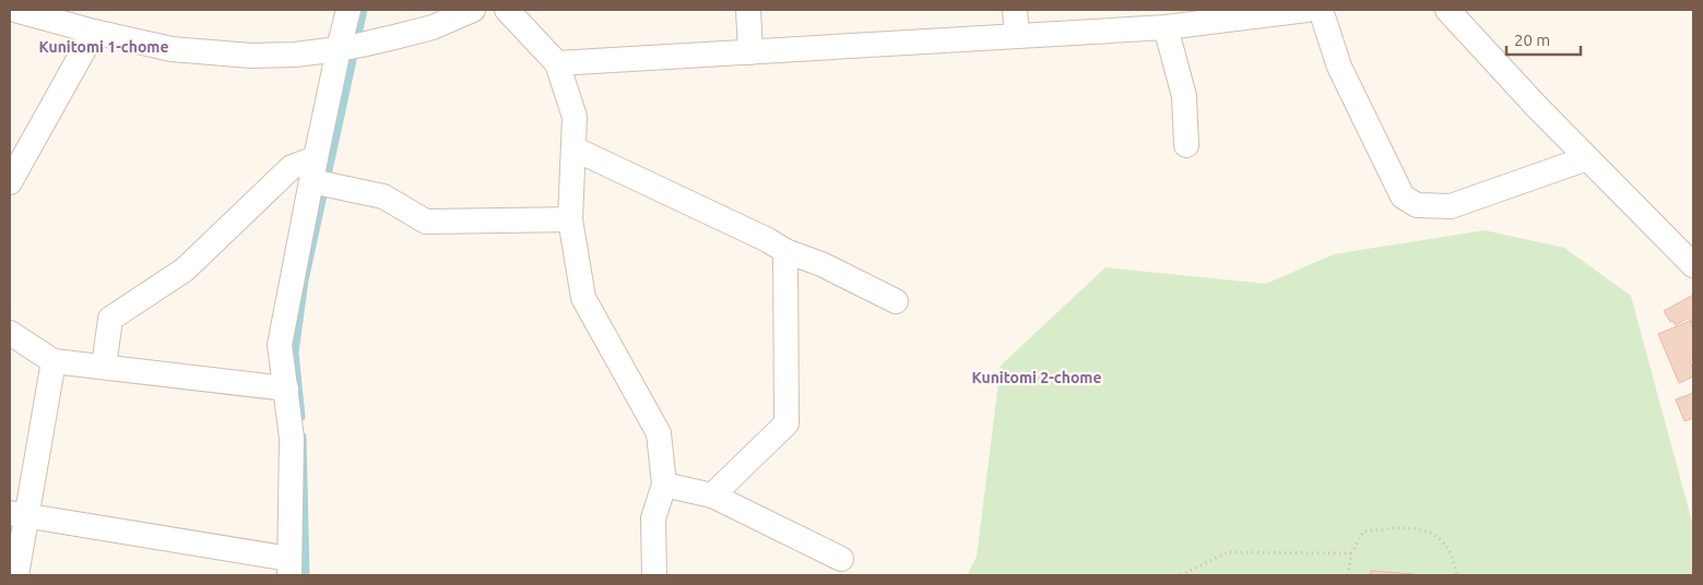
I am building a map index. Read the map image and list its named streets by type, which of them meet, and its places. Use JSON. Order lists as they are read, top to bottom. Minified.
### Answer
{"districts":["Kunitomi 1-chome","Kunitomi 2-chome"],"scale_bar":"20 m"}
